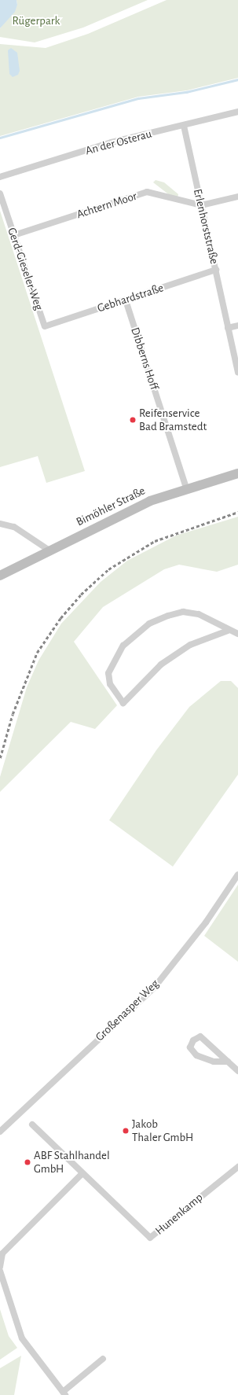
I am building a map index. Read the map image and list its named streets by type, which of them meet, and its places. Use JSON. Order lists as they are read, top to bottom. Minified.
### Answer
{"streets":{"street":["An der Osterau","Achtern Moor","Erlenhorststraße","Gerd-Gieseler-Weg","Gebhardstraße","Dibberns Hoff","Bimöhler Straße","Großenasper Weg","Hunenkamp"]},"crossings":[["An der Osterau","Erlenhorststraße"],["Achtern Moor","Erlenhorststraße"],["Achtern Moor","Gerd-Gieseler-Weg"],["Erlenhorststraße","Gebhardstraße"],["Gerd-Gieseler-Weg","Gebhardstraße"],["Gebhardstraße","Dibberns Hoff"],["Dibberns Hoff","Bimöhler Straße"]],"parks":["Rügerpark"],"places":["Reifenservice Bad Bramstedt","Jakob Thaler GmbH","ABF Stahlhandel GmbH"]}
